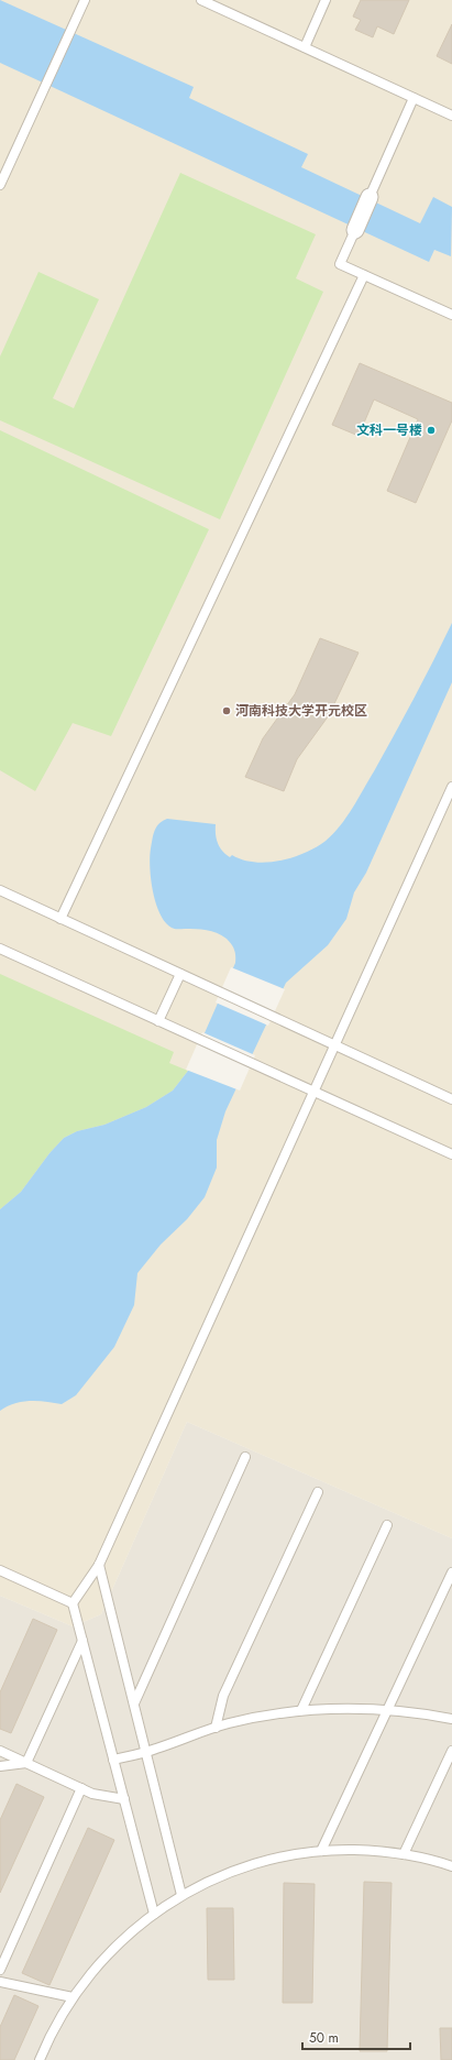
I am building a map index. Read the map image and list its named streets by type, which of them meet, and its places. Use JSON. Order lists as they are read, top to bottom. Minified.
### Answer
{"places":["文科一号楼","河南科技大学开元校区"],"scale_bar":"50 m"}
